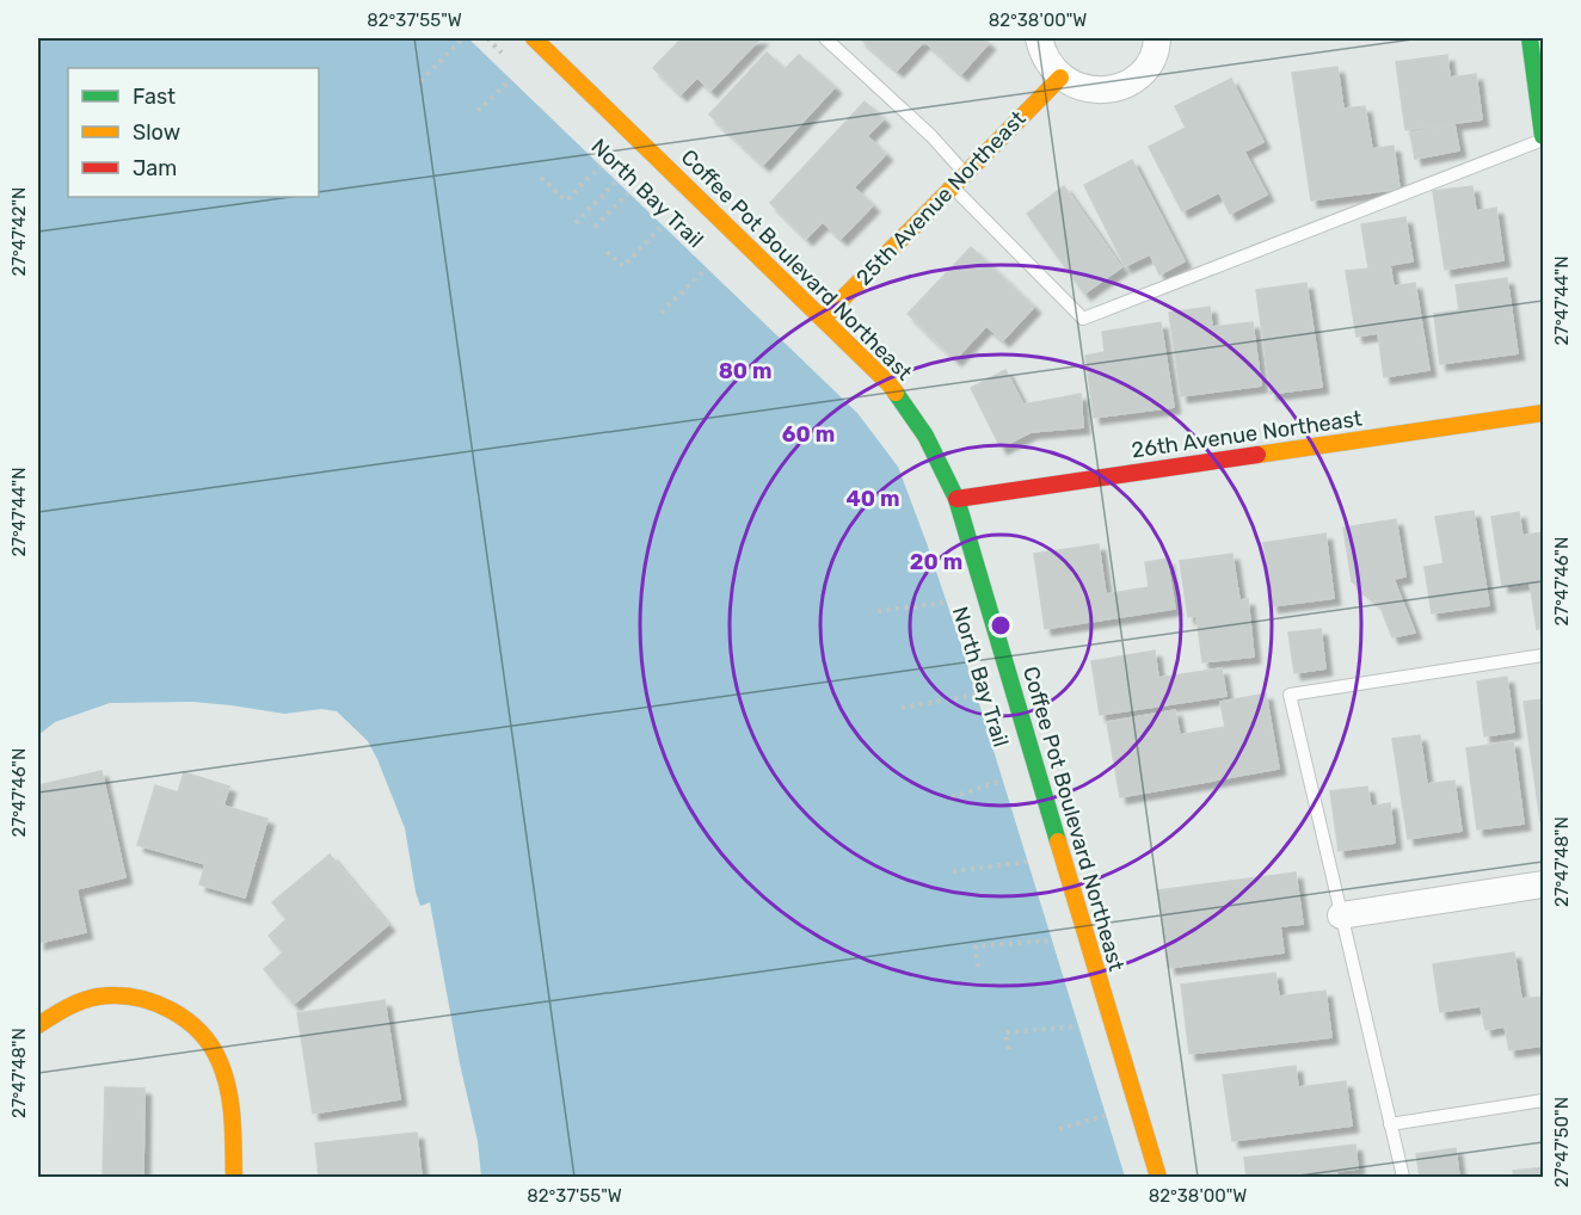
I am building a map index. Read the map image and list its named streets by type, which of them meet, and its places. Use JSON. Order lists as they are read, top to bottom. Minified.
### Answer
{"streets":{"street":["25th Avenue Northeast","Coffee Pot Boulevard Northeast","26th Avenue Northeast"]},"crossings":[["25th Avenue Northeast","Coffee Pot Boulevard Northeast"],["Coffee Pot Boulevard Northeast","26th Avenue Northeast"]],"legend":["Fast","Slow","Jam"],"coordinates":["82°37'55\"W","82°38'00\"W","27°47'42\"N","27°47'44\"N","27°47'46\"N","27°47'48\"N","27°47'50\"N"],"rings":["80 m","60 m","40 m","20 m"]}
